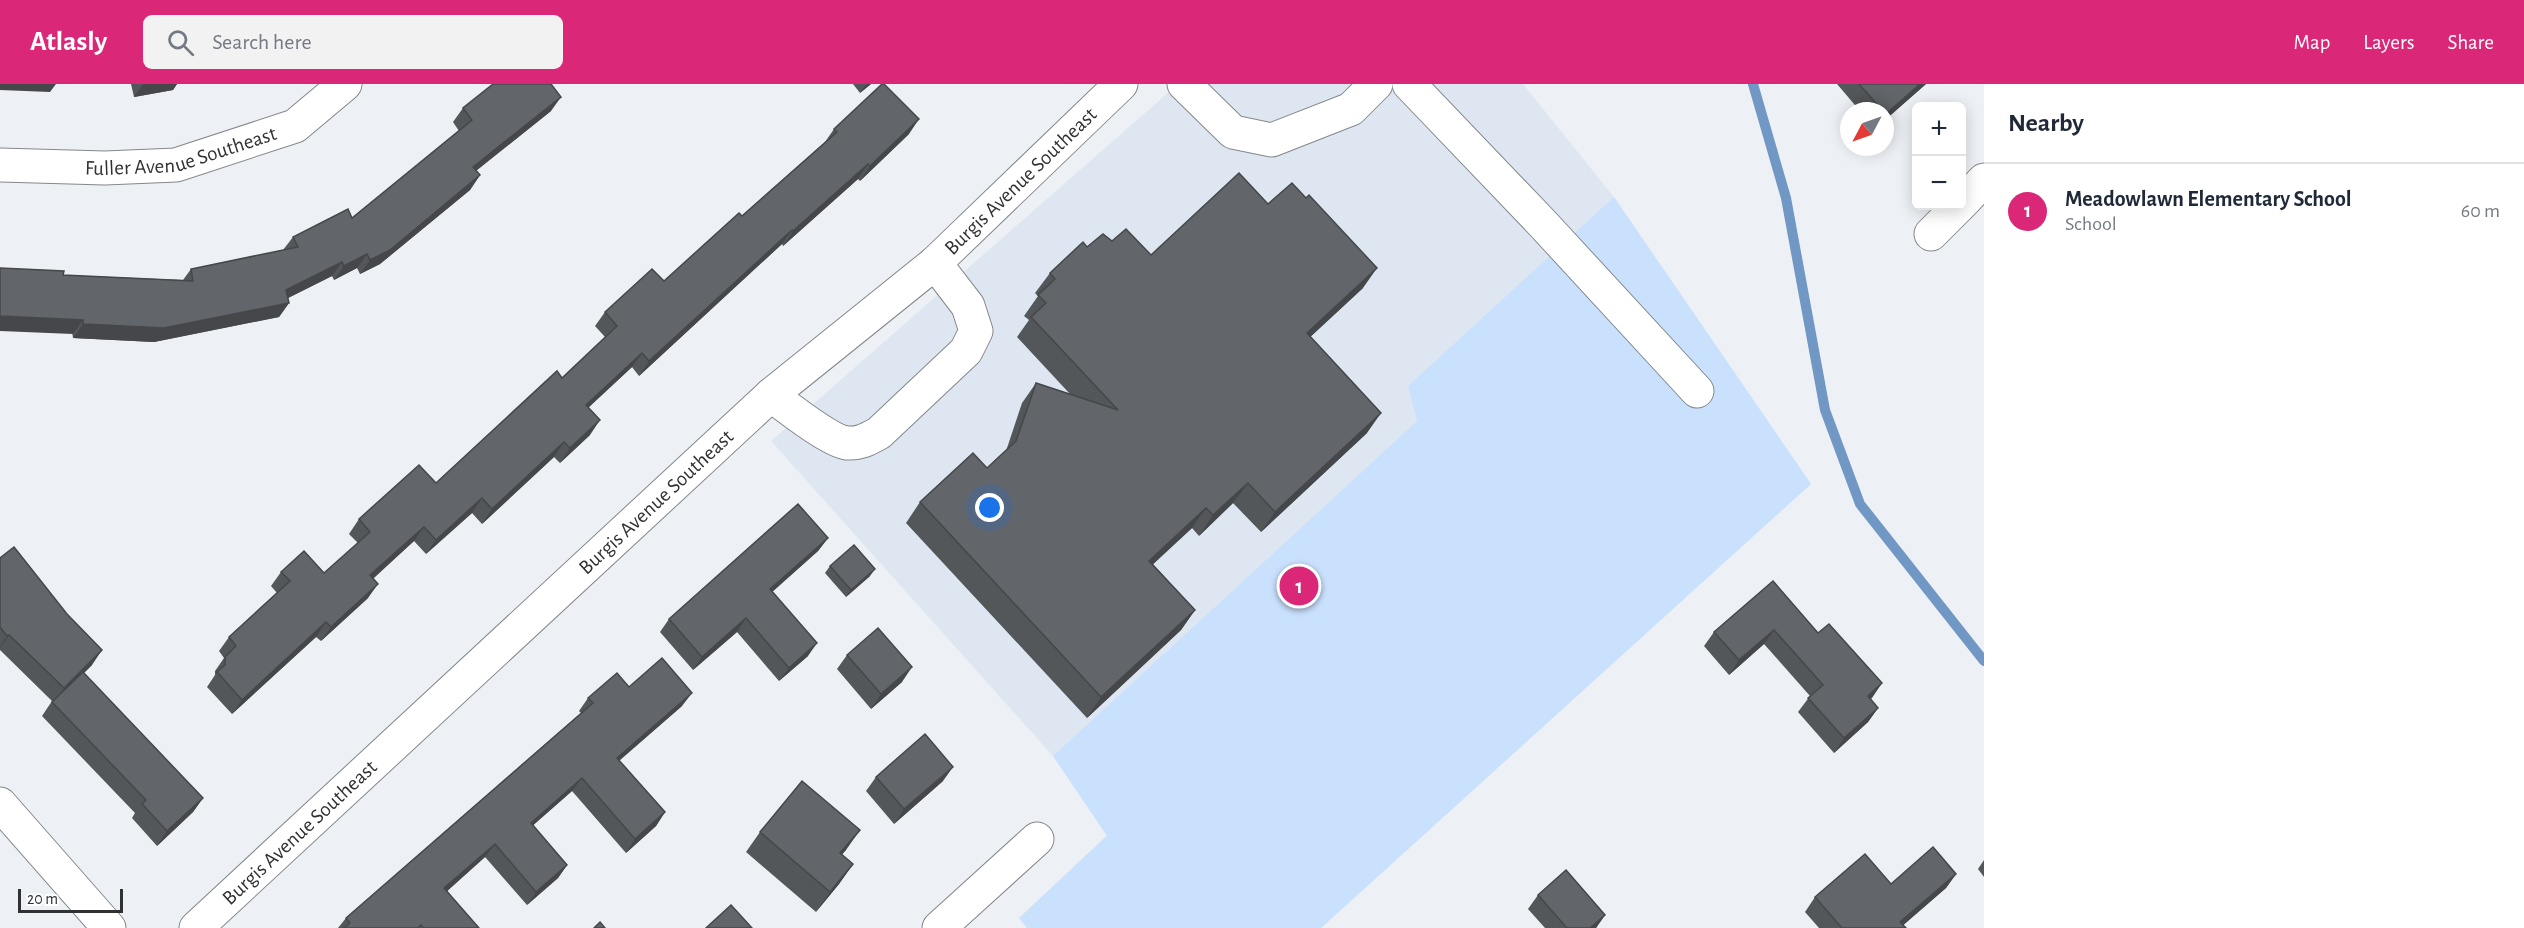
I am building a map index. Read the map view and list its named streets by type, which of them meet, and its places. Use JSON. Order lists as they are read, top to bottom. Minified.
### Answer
{"streets":{"street":["Fuller Avenue Southeast","Burgis Avenue Southeast"]},"scale_bar":"20 m","north":"bottom left","page":{"header":"Atlasly","search":"Search here","nav":["Map","Layers","Share"],"heading":"Nearby","map_buttons":["+","−"],"list":[{"mark":"1","name":"Meadowlawn Elementary School","note":"School","value":"60 m"}],"pins":"1","scale":"20 m"}}
